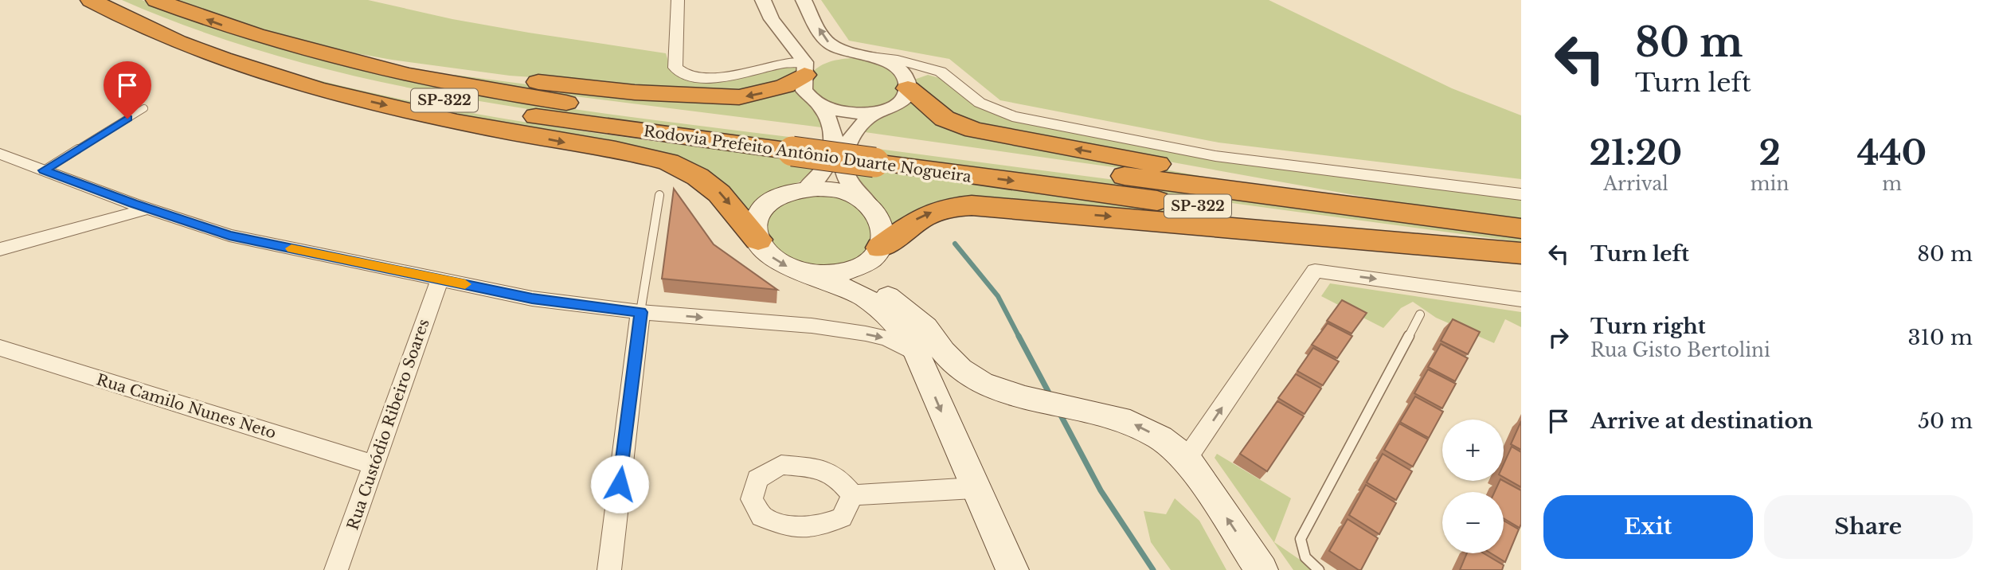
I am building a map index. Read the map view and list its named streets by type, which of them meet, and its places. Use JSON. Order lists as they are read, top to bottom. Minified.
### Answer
{"streets":{"highway":["SP-322","Rodovia Prefeito Antônio Duarte Nogueira"],"street":["Rua Camilo Nunes Neto","Rua Custódio Ribeiro Soares"]},"crossings":[["Rua Camilo Nunes Neto","Rua Custódio Ribeiro Soares"]],"page":{"turn":["80 m","Turn left"],"eta":["21:20","Arrival","2","min","440","m"],"list":[{"name":"Turn left","value":"80 m"},{"name":"Turn right","note":"Rua Gisto Bertolini","value":"310 m"},{"name":"Arrive at destination","value":"50 m"}],"map_buttons":["+","−"],"buttons":["Exit","Share"]}}
